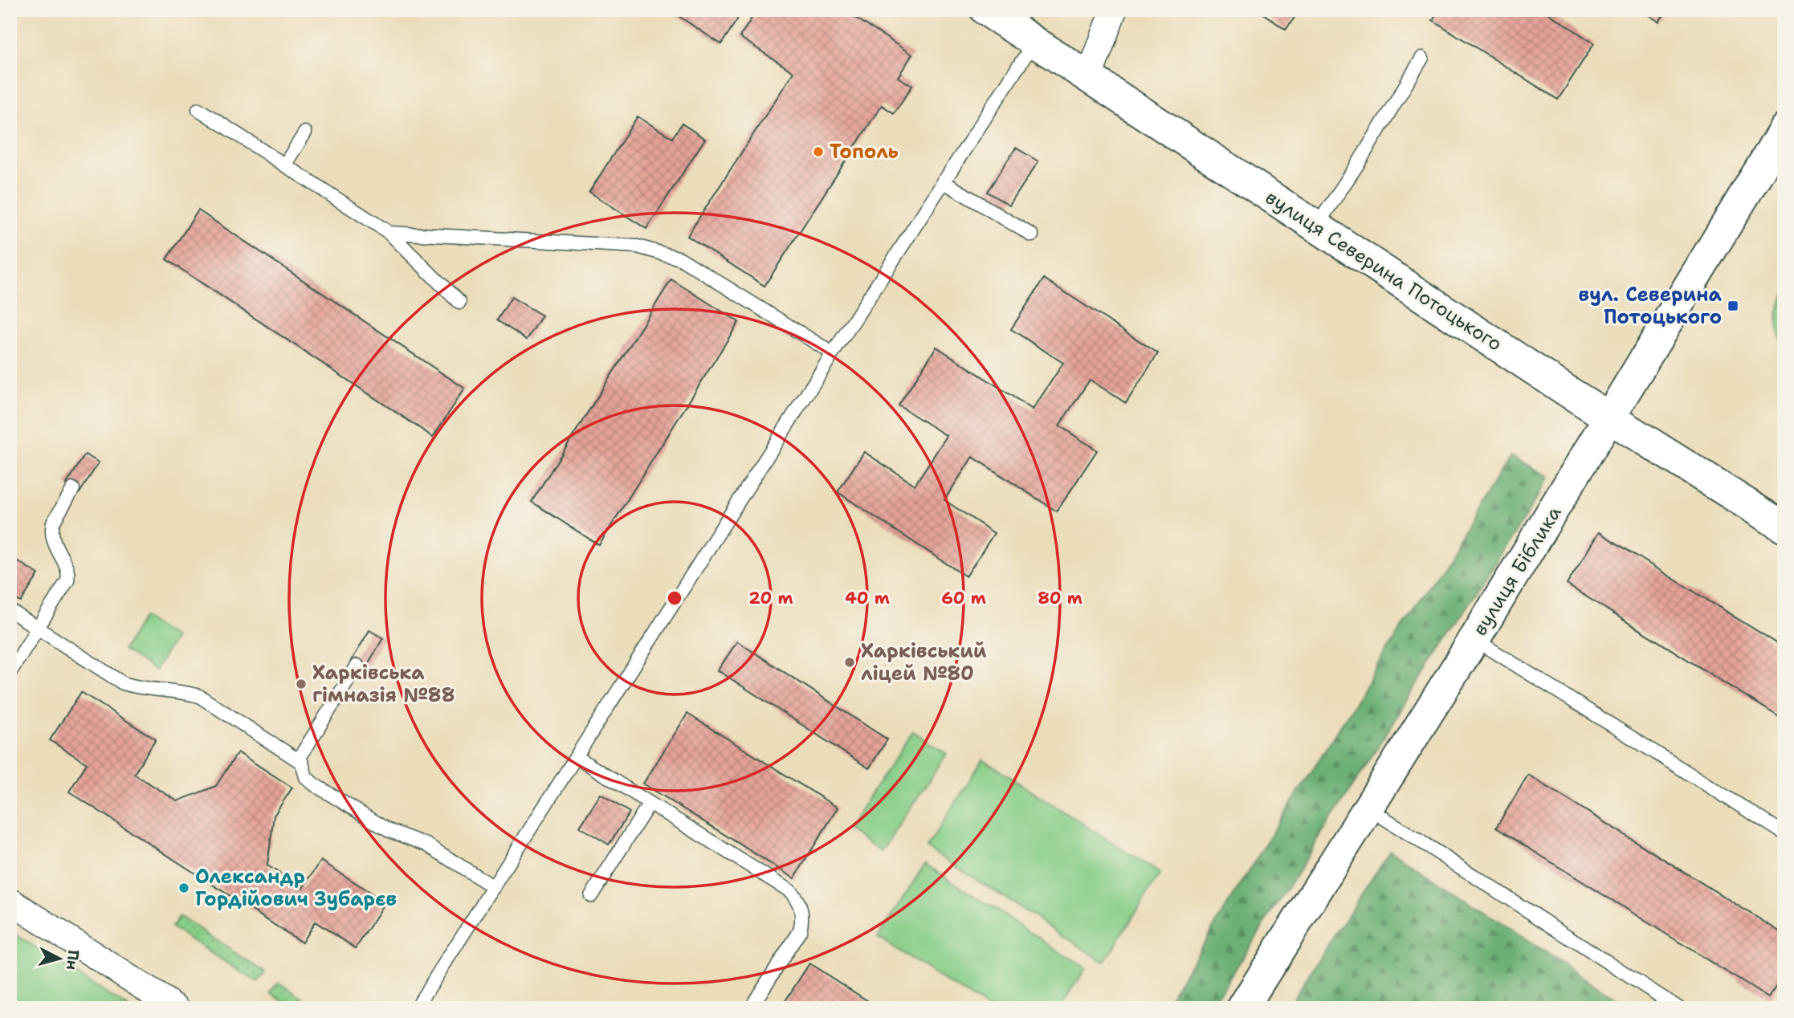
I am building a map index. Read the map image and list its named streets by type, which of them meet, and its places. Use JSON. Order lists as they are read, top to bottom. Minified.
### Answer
{"streets":{"street":["вулиця Северина Потоцького","вулиця Біблика"]},"crossings":[["вулиця Северина Потоцького","вулиця Біблика"]],"places":{"other":["Тополь","Харківський ліцей №80","Харківська гімназія №88","Олександр Гордійович Зубарєв"],"transit":["вул. Северина Потоцького"]},"north":"right","rings":["20 m","40 m","60 m","80 m"]}
